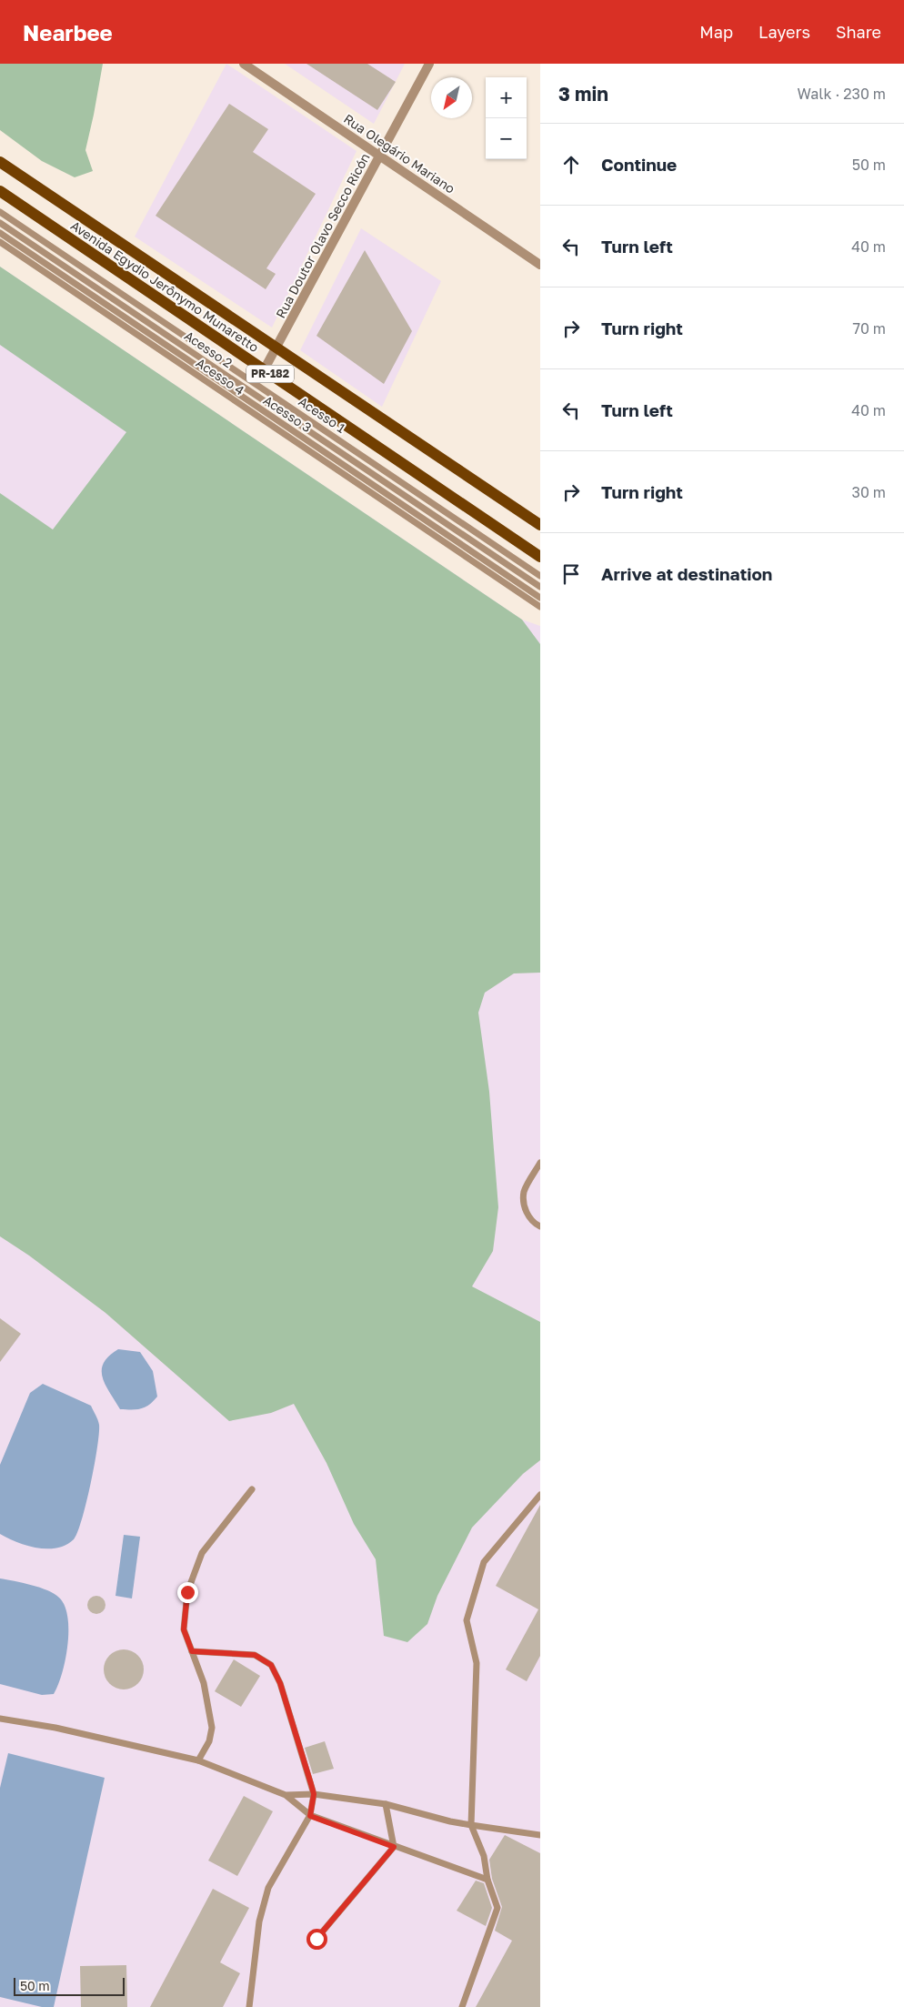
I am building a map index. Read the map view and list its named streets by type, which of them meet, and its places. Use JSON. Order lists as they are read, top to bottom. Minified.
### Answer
{"streets":{"main road":["Avenida Egydio Jerônymo Munaretto","PR-182"],"street":["Rua Olegário Mariano","Rua Doutor Olavo Secco Ricón"],"lane":["Acesso 2","Acesso 4","Acesso 3","Acesso 1"]},"crossings":[["Rua Olegário Mariano","Rua Doutor Olavo Secco Ricón"],["Rua Doutor Olavo Secco Ricón","Avenida Egydio Jerônymo Munaretto"]],"scale_bar":"50 m","north":"bottom left","page":{"header":"Nearbee","nav":["Map","Layers","Share"],"heading":["3 min","Walk · 230 m"],"map_buttons":["+","−"],"list":[["Continue","50 m"],["Turn left","40 m"],["Turn right","70 m"],["Turn left","40 m"],["Turn right","30 m"],"Arrive at destination"],"scale":"50 m"}}
